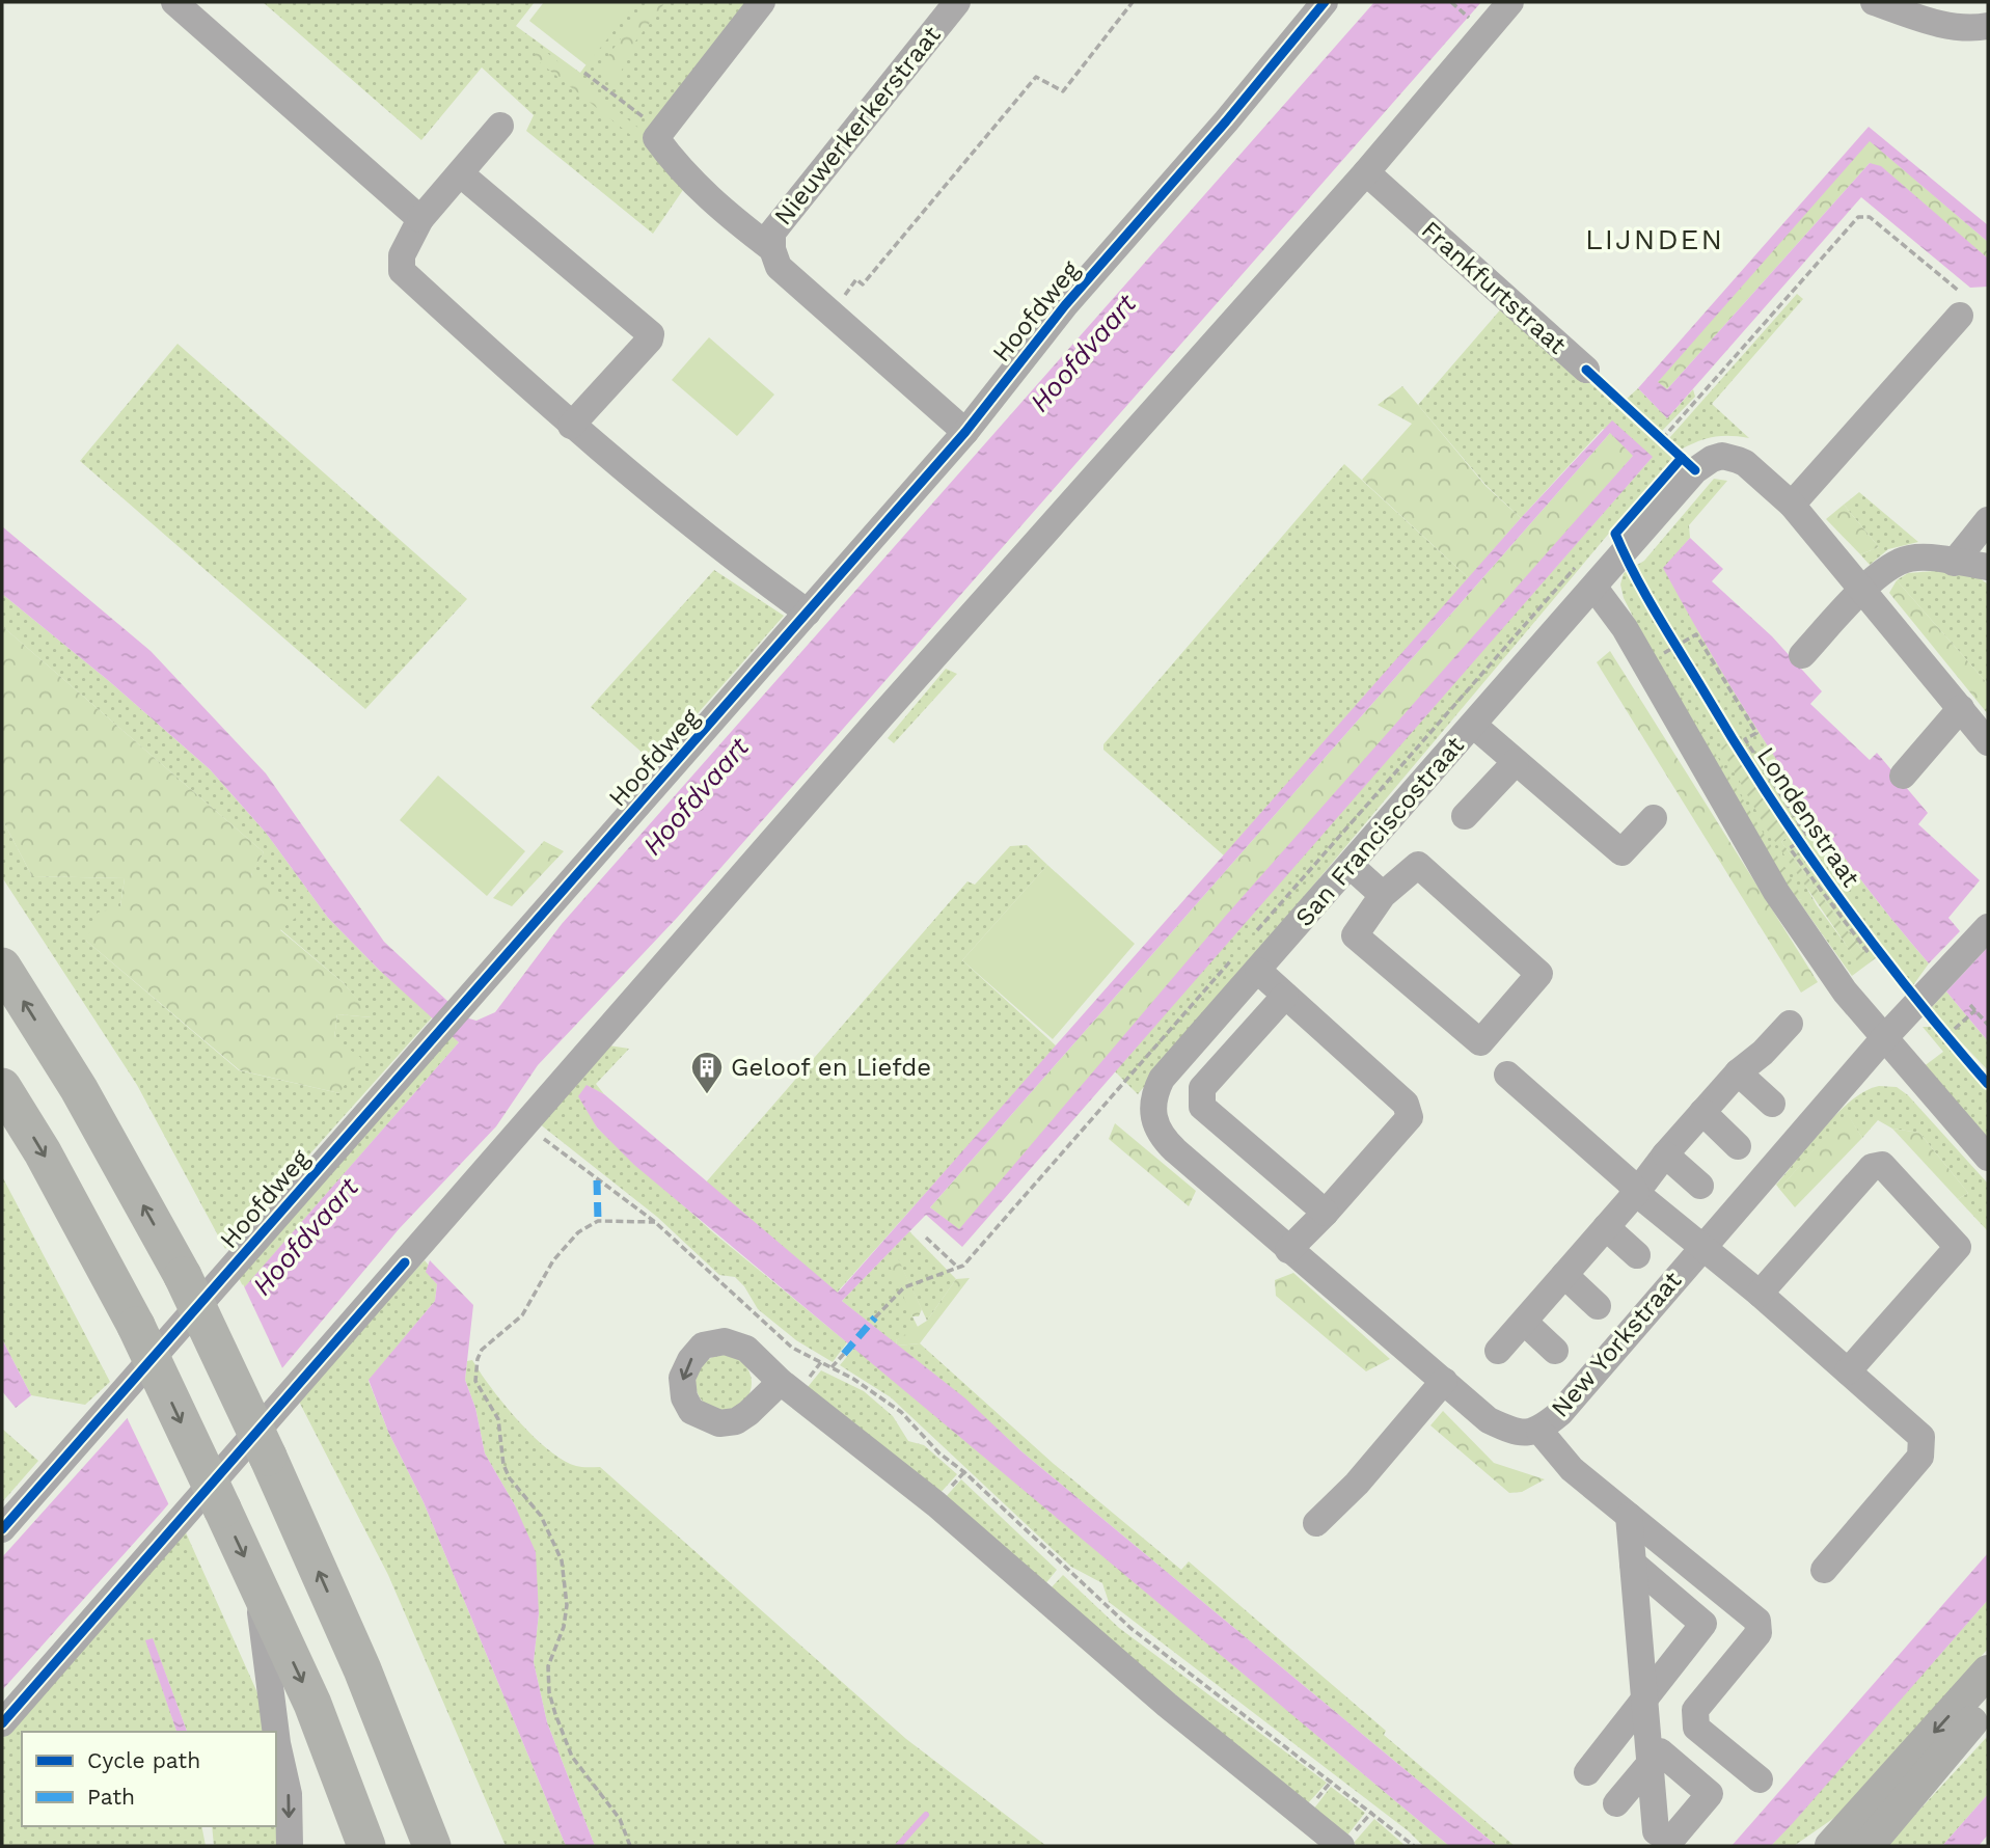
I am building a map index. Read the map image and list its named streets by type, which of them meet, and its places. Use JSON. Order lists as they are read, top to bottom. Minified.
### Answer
{"streets":{"street":["Nieuwerkerkerstraat","Frankfurtstraat","Hoofdweg","San Franciscostraat","New Yorkstraat"],"cycle path":["Londenstraat"]},"crossings":[["Nieuwerkerkerstraat","Hoofdweg"],["San Franciscostraat","New Yorkstraat"]],"districts":["LIJNDEN"],"water":["Hoofdvaart"],"places":{"building":["Geloof en Liefde"]},"legend":["Cycle path","Path"]}
